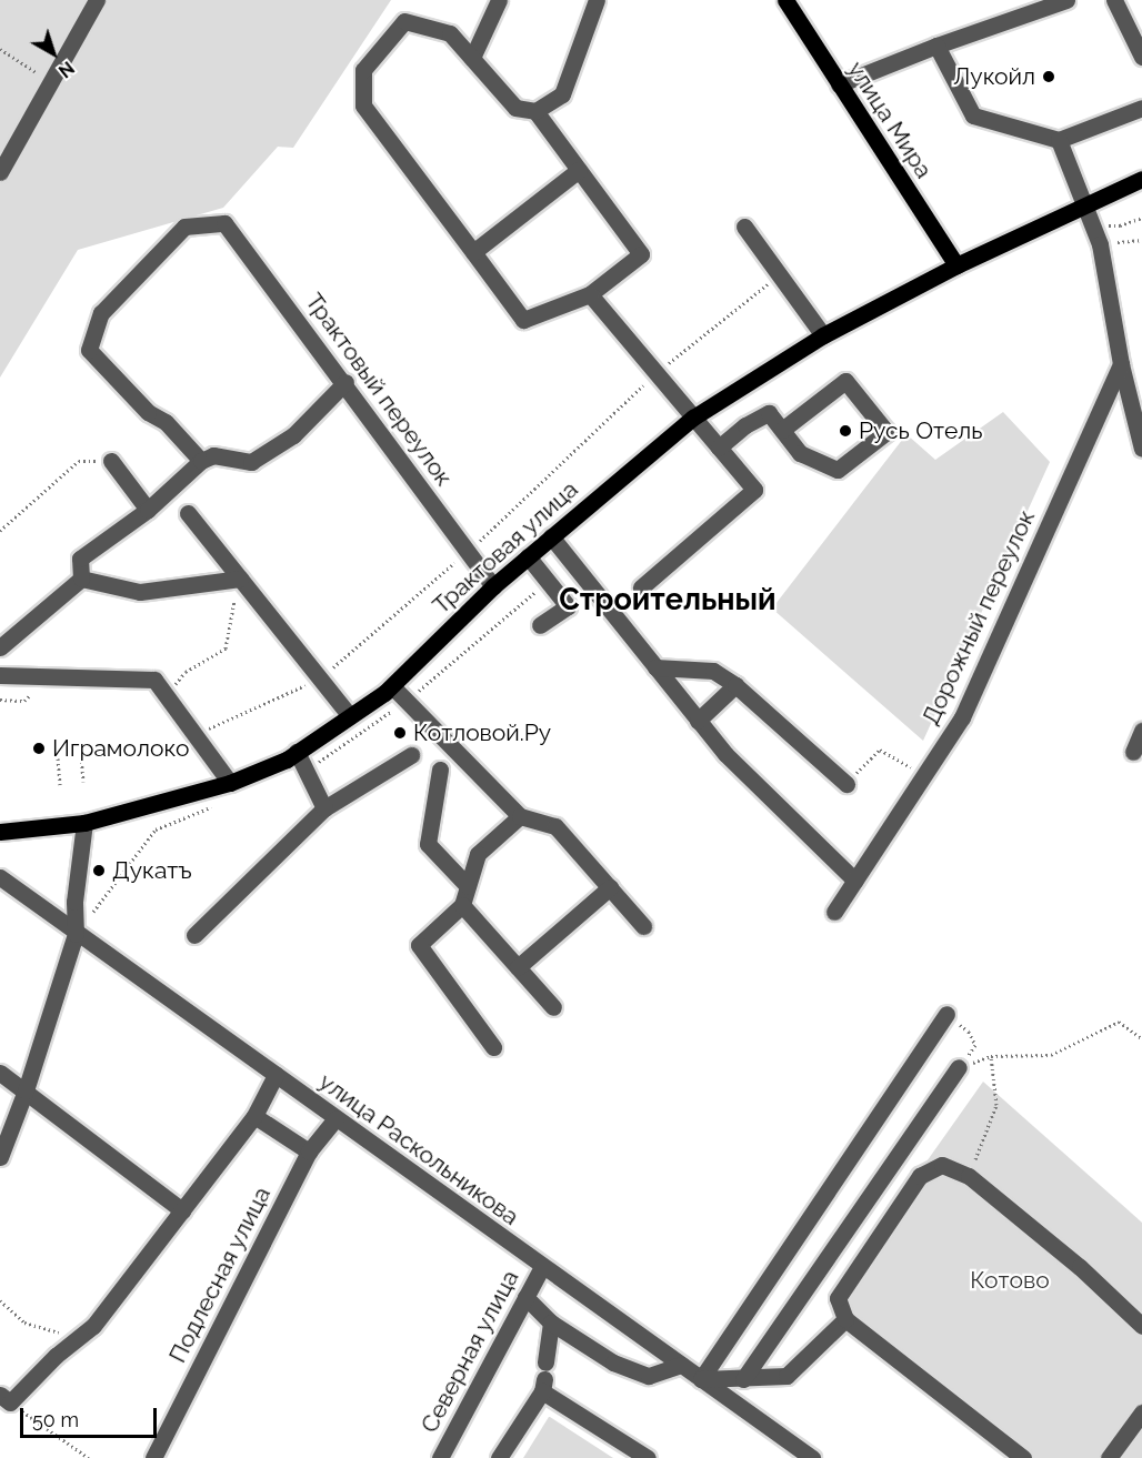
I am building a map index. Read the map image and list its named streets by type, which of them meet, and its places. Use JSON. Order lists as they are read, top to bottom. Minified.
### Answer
{"streets":{"main road":["улица Мира","Трактовая улица"],"street":["Трактовый переулок","Дорожный переулок","улица Раскольникова","Подлесная улица","Северная улица"]},"crossings":[["улица Мира","Трактовая улица"],["Трактовый переулок","Трактовая улица"],["улица Раскольникова","Подлесная улица"],["улица Раскольникова","Северная улица"]],"districts":["Строительный"],"parks":["Котово"],"places":["Лукойл","Русь Отель","Котловой.Ру","Играмолоко","Дукатъ"],"scale_bar":"50 m","north":"bottom right"}
